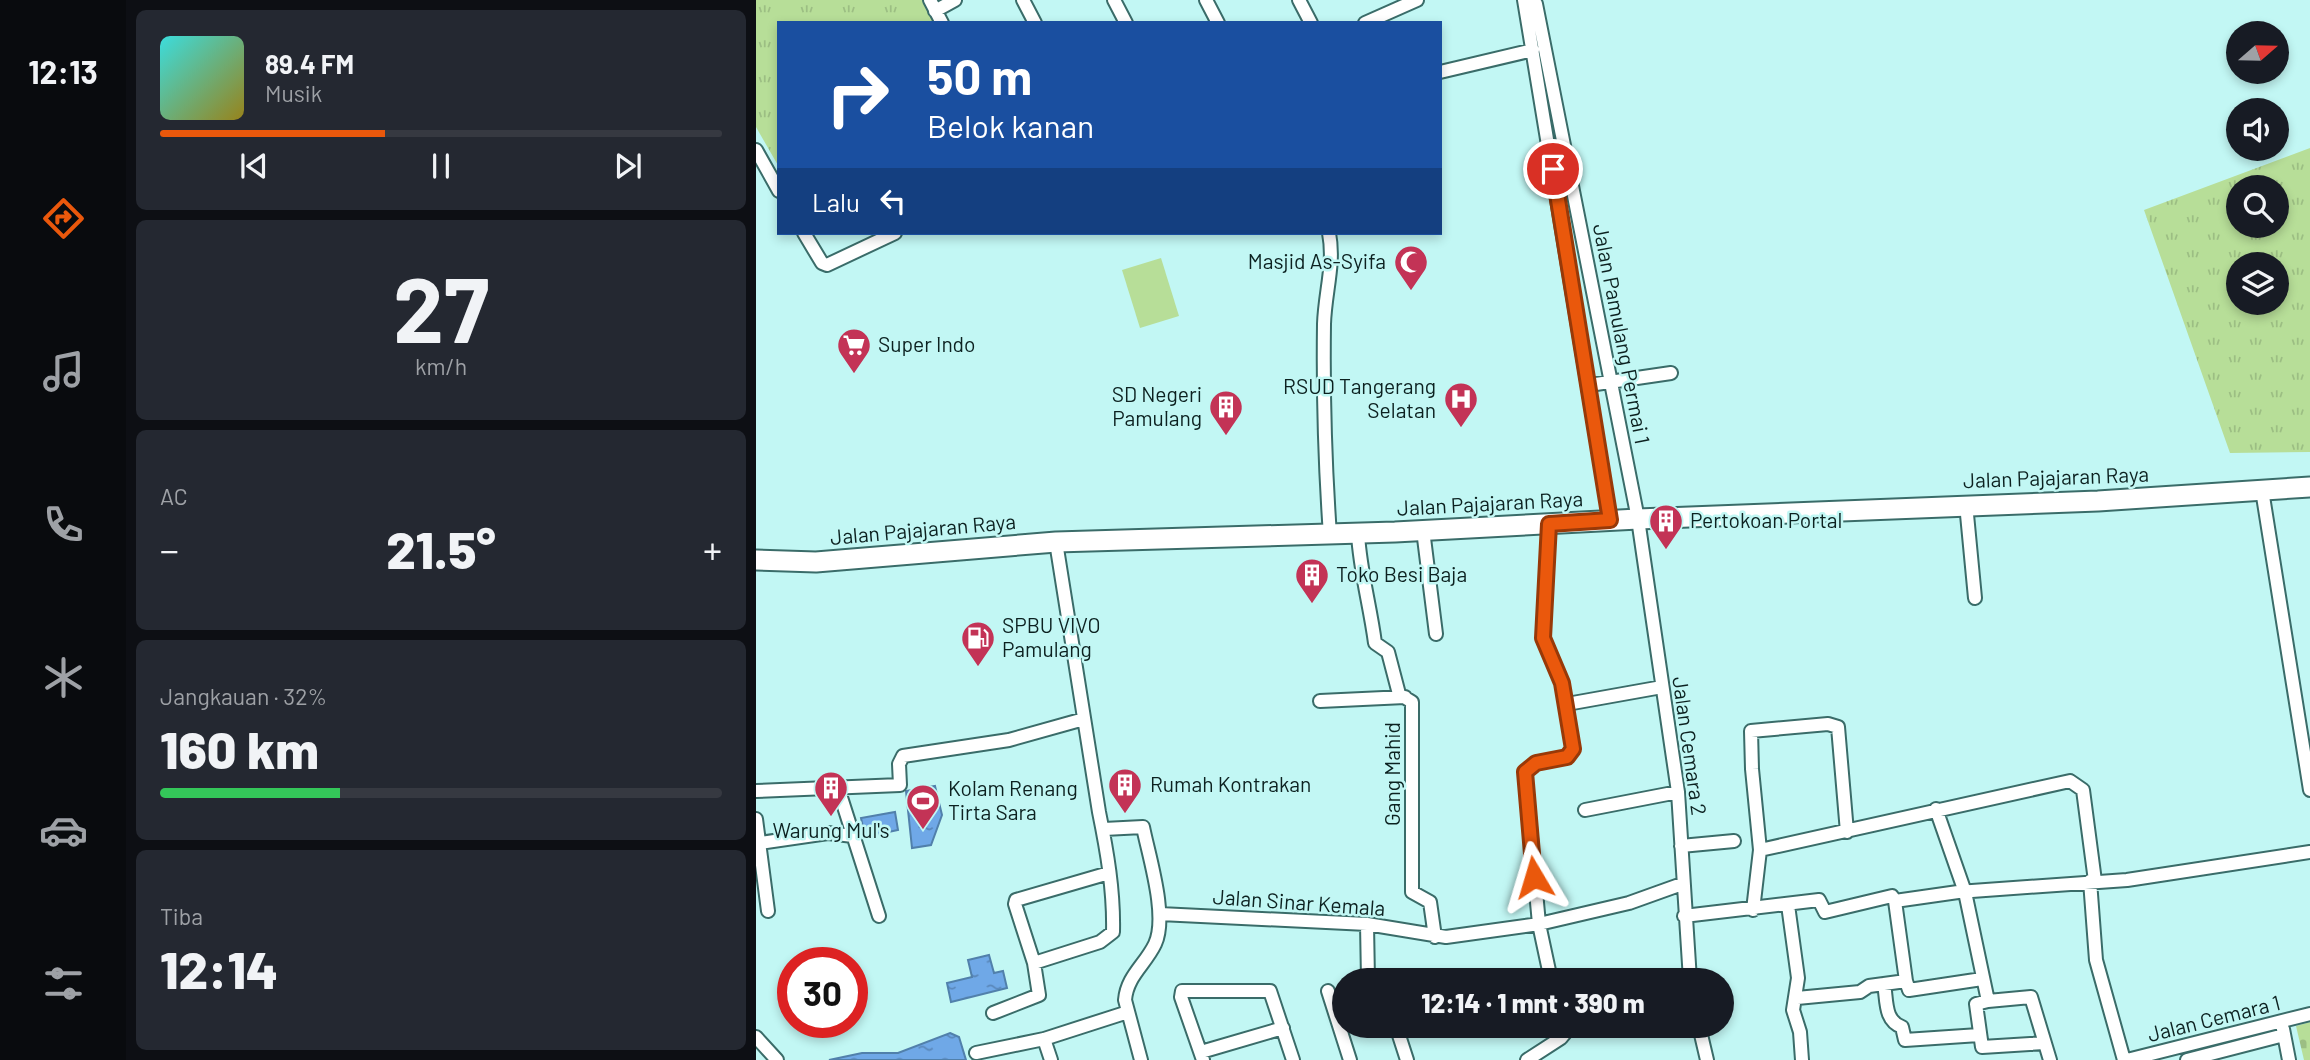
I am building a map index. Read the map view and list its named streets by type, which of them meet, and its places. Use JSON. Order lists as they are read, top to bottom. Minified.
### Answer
{"streets":{"main road":["Jalan Pajajaran Raya"],"street":["Jalan Pamulang Permai 1","Jalan Cemara 2","Gang Mahid","Jalan Sinar Kemala","Jalan Cemara 1"]},"crossings":[["Jalan Pamulang Permai 1","Jalan Pajajaran Raya"],["Jalan Pamulang Permai 1","Jalan Cemara 2"],["Jalan Pajajaran Raya","Jalan Cemara 2"],["Jalan Pajajaran Raya","Gang Mahid"],["Jalan Cemara 2","Jalan Sinar Kemala"],["Gang Mahid","Jalan Sinar Kemala"]],"places":{"mosque":["Masjid As-Syifa"],"supermarket":["Super Indo"],"hospital":["RSUD Tangerang Selatan"],"building":["SD Negeri Pamulang","Pertokoan Portal","Toko Besi Baja","Rumah Kontrakan","Warung Mul's"],"fuel station":["SPBU VIVO Pamulang"],"sports":["Kolam Renang Tirta Sara"]},"north":"right","page":{"tabs":"12:13","turn":["50 m","Belok kanan"],"song":["89.4 FM","Musik"],"then":"Lalu","tile":[["27","km/h"],"AC",["Jangkauan · 32%","160 km"],["Tiba","12:14"]],"heat":["−","21.5°","+"],"limit":"30","trip":"12:14 · 1 mnt · 390 m"}}
